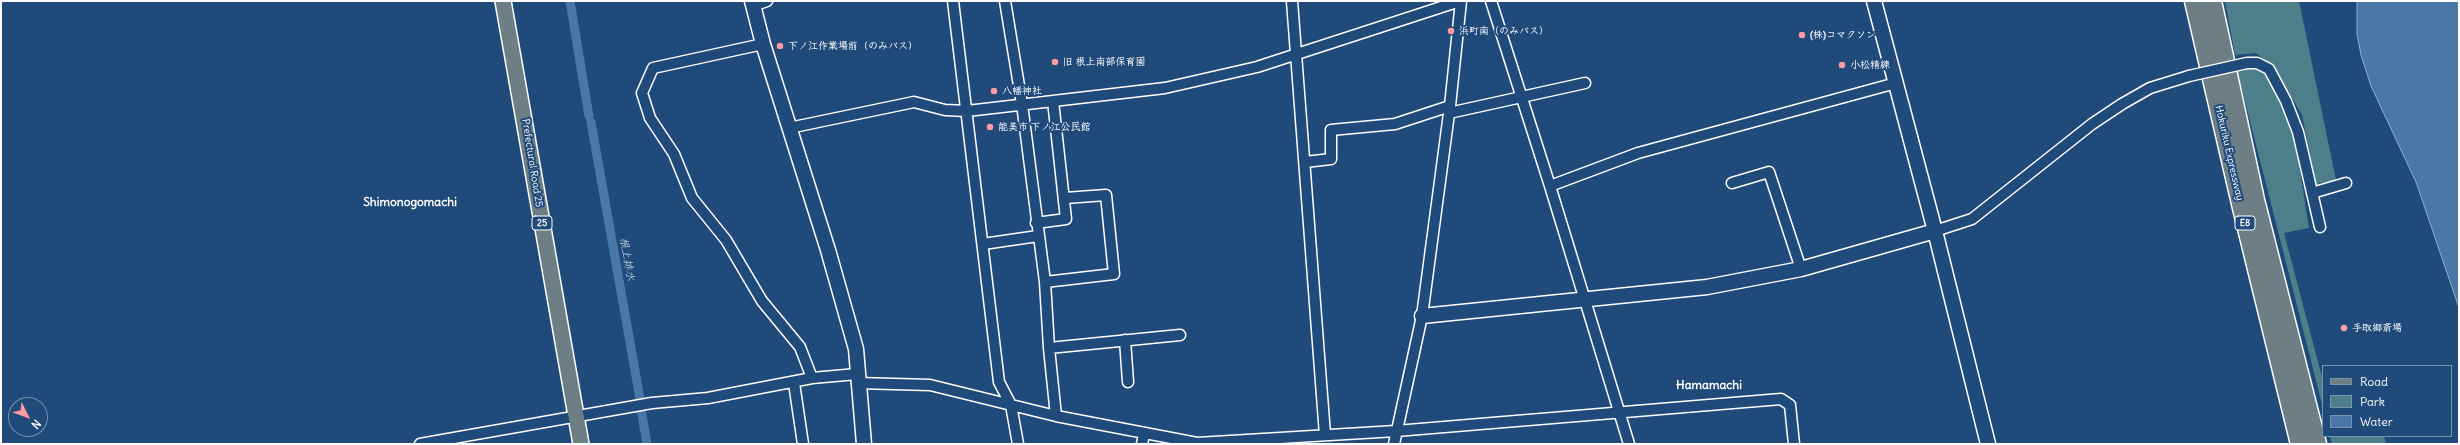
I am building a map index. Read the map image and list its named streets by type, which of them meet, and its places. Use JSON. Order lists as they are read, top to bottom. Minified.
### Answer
{"streets":{"highway":["Hokuriku Expressway","E8"],"main road":["Prefectural Road 25","25"]},"districts":["Shimonogomachi","Hamamachi"],"water":["根上排水"],"places":["浜町南（のみバス）","(株)コマクソン","下ノ江作業場前（のみバス）","旧 根上南部保育園","小松精練","八幡神社","能美市 下ノ江公民館","手取郷斎場"],"legend":["Road","Park","Water"],"north":"bottom right"}
